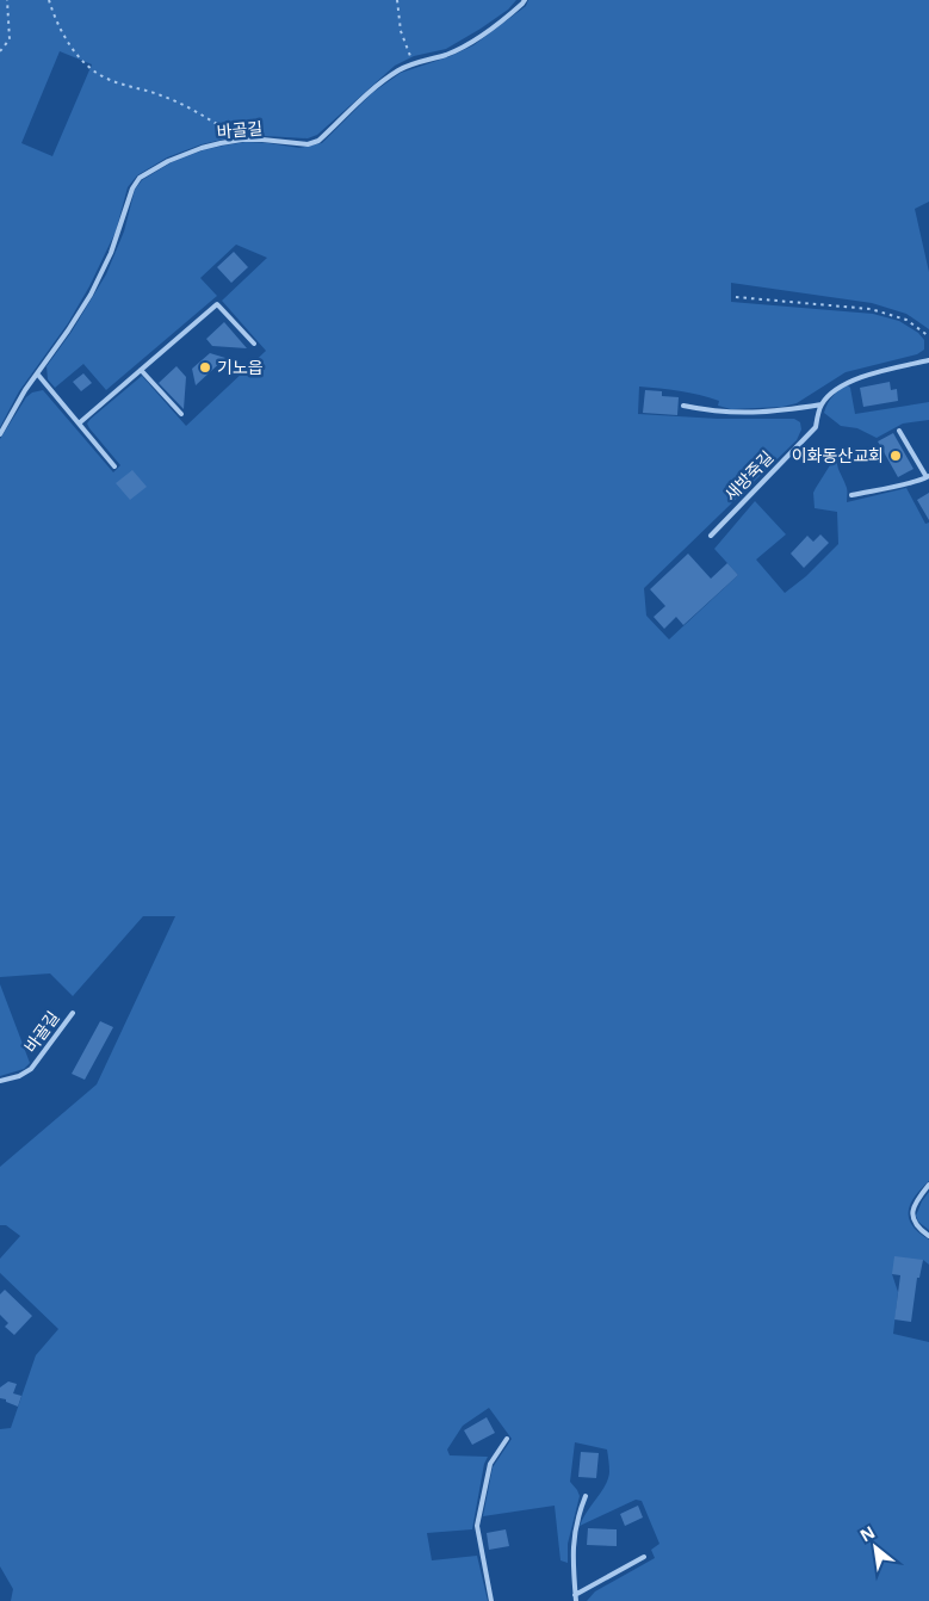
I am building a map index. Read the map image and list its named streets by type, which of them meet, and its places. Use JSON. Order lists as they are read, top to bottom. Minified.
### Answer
{"streets":{"lane":["바골길","새방죽길"]},"places":["기노읍","이화동산교회"],"north":"top left"}
